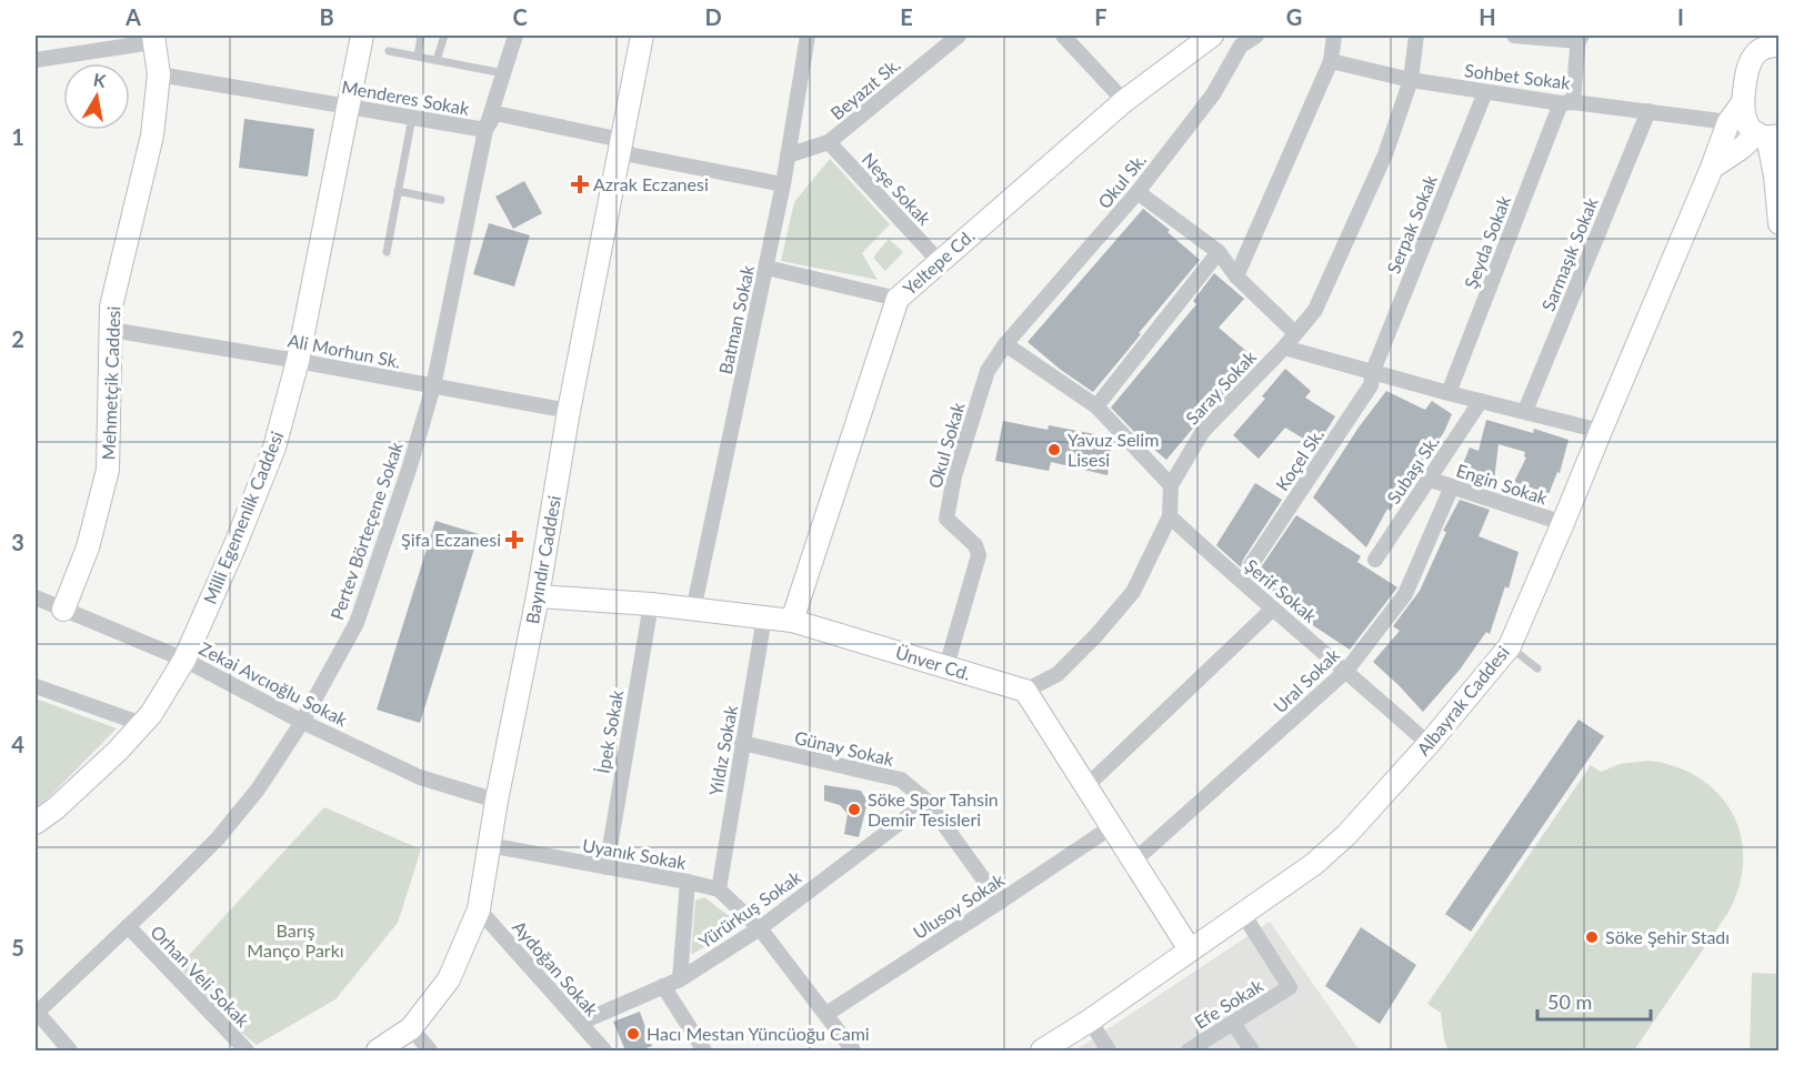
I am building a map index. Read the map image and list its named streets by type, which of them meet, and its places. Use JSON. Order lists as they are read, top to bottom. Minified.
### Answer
{"streets":{"street":["Sohbet Sokak","Beyazıt Sk.","Menderes Sokak","Okul Sk.","Neşe Sokak","Serpak Sokak","Şeyda Sokak","Sarmaşık Sokak","Yeltepe Cd.","Batman Sokak","Ali Morhun Sk.","Mehmetçik Caddesi","Saray Sokak","Okul Sokak","Koçel Sk.","Subaşı Sk.","Engin Sokak","Milli Egemenlik Caddesi","Pertev Börteçene Sokak","Bayındır Caddesi","Şerif Sokak","Ünver Cd.","Ural Sokak","Zekai Avcıoğlu Sokak","Albayrak Caddesi","İpek Sokak","Günay Sokak","Yıldız Sokak","Uyanık Sokak","Ulusoy Sokak","Yürürkuş Sokak","Aydoğan Sokak","Orhan Veli Sokak","Efe Sokak"]},"crossings":[["Sohbet Sokak","Serpak Sokak"],["Sohbet Sokak","Şeyda Sokak"],["Sohbet Sokak","Sarmaşık Sokak"],["Sohbet Sokak","Saray Sokak"],["Sohbet Sokak","Albayrak Caddesi"],["Beyazıt Sk.","Neşe Sokak"],["Beyazıt Sk.","Batman Sokak"],["Menderes Sokak","Batman Sokak"],["Menderes Sokak","Mehmetçik Caddesi"],["Menderes Sokak","Milli Egemenlik Caddesi"],["Menderes Sokak","Pertev Börteçene Sokak"],["Menderes Sokak","Bayındır Caddesi"],["Okul Sk.","Okul Sokak"],["Neşe Sokak","Yeltepe Cd."],["Serpak Sokak","Koçel Sk."],["Yeltepe Cd.","Ünver Cd."],["Batman Sokak","Ünver Cd."],["Ali Morhun Sk.","Mehmetçik Caddesi"],["Ali Morhun Sk.","Milli Egemenlik Caddesi"],["Ali Morhun Sk.","Pertev Börteçene Sokak"],["Ali Morhun Sk.","Bayındır Caddesi"],["Mehmetçik Caddesi","Zekai Avcıoğlu Sokak"],["Saray Sokak","Şerif Sokak"],["Saray Sokak","Ünver Cd."],["Okul Sokak","Ünver Cd."],["Subaşı Sk.","Engin Sokak"],["Engin Sokak","Ural Sokak"],["Engin Sokak","Albayrak Caddesi"],["Milli Egemenlik Caddesi","Zekai Avcıoğlu Sokak"],["Pertev Börteçene Sokak","Zekai Avcıoğlu Sokak"],["Pertev Börteçene Sokak","Orhan Veli Sokak"],["Bayındır Caddesi","Ünver Cd."],["Bayındır Caddesi","Zekai Avcıoğlu Sokak"],["Bayındır Caddesi","Uyanık Sokak"],["Bayındır Caddesi","Aydoğan Sokak"],["Şerif Sokak","Ural Sokak"],["Şerif Sokak","Albayrak Caddesi"],["Ünver Cd.","İpek Sokak"],["Ünver Cd.","Yıldız Sokak"],["Albayrak Caddesi","Efe Sokak"],["İpek Sokak","Uyanık Sokak"],["Günay Sokak","Yıldız Sokak"],["Günay Sokak","Ulusoy Sokak"],["Günay Sokak","Yürürkuş Sokak"],["Yıldız Sokak","Uyanık Sokak"],["Uyanık Sokak","Ulusoy Sokak"],["Uyanık Sokak","Yürürkuş Sokak"],["Yürürkuş Sokak","Aydoğan Sokak"]],"parks":["Barış Manço Parkı"],"places":{"health":["Azrak Eczanesi","Şifa Eczanesi"],"other":["Yavuz Selim Lisesi","Söke Spor Tahsin Demir Tesisleri","Söke Şehir Stadı","Hacı Mestan Yüncüoğu Cami"]},"scale_bar":"50 m","north":"top","grid":{"columns":["A","B","C","D","E","F","G","H","I"],"rows":["1","2","3","4","5"]}}
